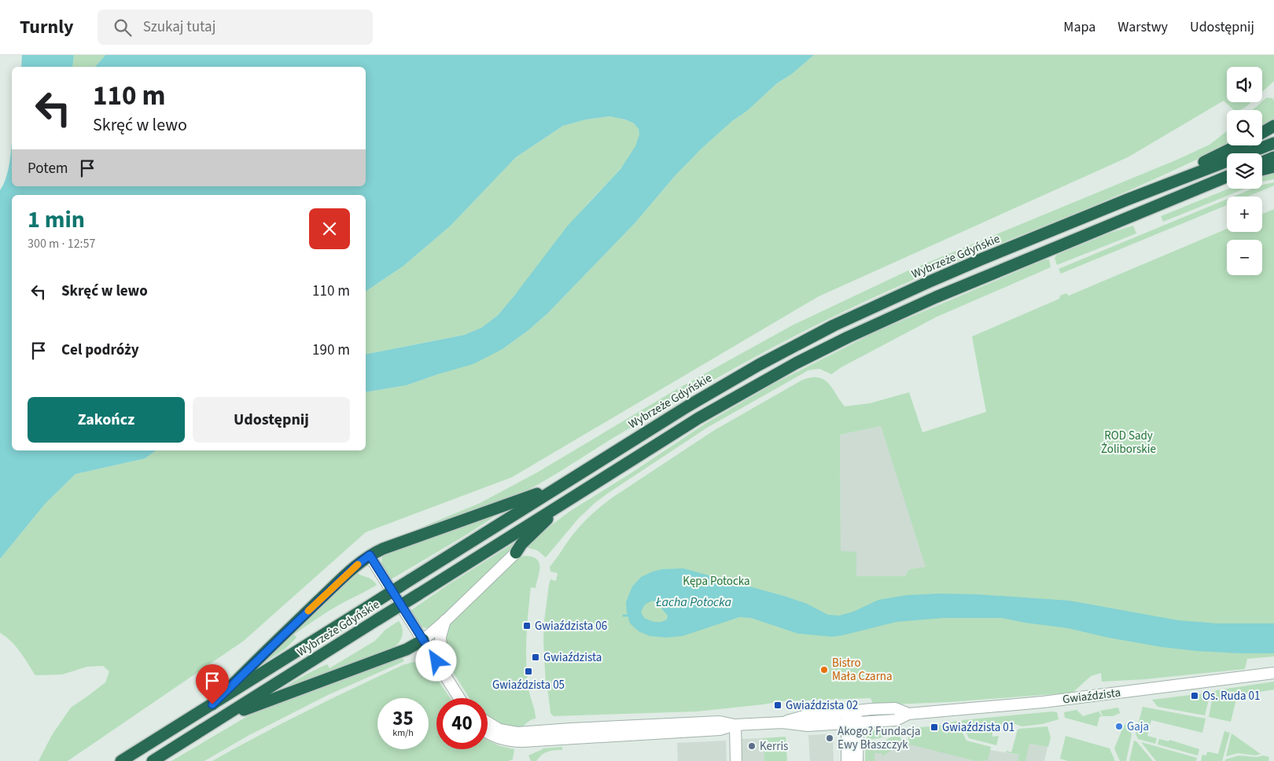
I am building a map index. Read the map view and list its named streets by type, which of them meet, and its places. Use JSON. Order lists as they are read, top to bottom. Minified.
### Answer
{"streets":{"highway":["Wybrzeże Gdyńskie"],"street":["Gwiaździsta"]},"water":["Łacha Potocka"],"parks":["ROD Sady Żoliborskie","Kępa Potocka"],"places":{"transit":["Gwiaździsta 06","Gwiaździsta","Gwiaździsta 05","Os. Ruda 01","Gwiaździsta 02","Gwiaździsta 01"],"other":["Bistro Mała Czarna","Gaja","Akogo? Fundacja Ewy Błaszczyk","Kerris"]},"page":{"header":"Turnly","search":"Szukaj tutaj","nav":["Mapa","Warstwy","Udostępnij"],"map_buttons":["+","−"],"turn":["110 m","Skręć w lewo"],"then":"Potem","heading":["1 min","300 m · 12:57"],"list":[{"name":"Skręć w lewo","value":"110 m"},{"name":"Cel podróży","value":"190 m"}],"buttons":["Zakończ","Udostępnij"],"speed":"35 km/h","limit":"40"}}
